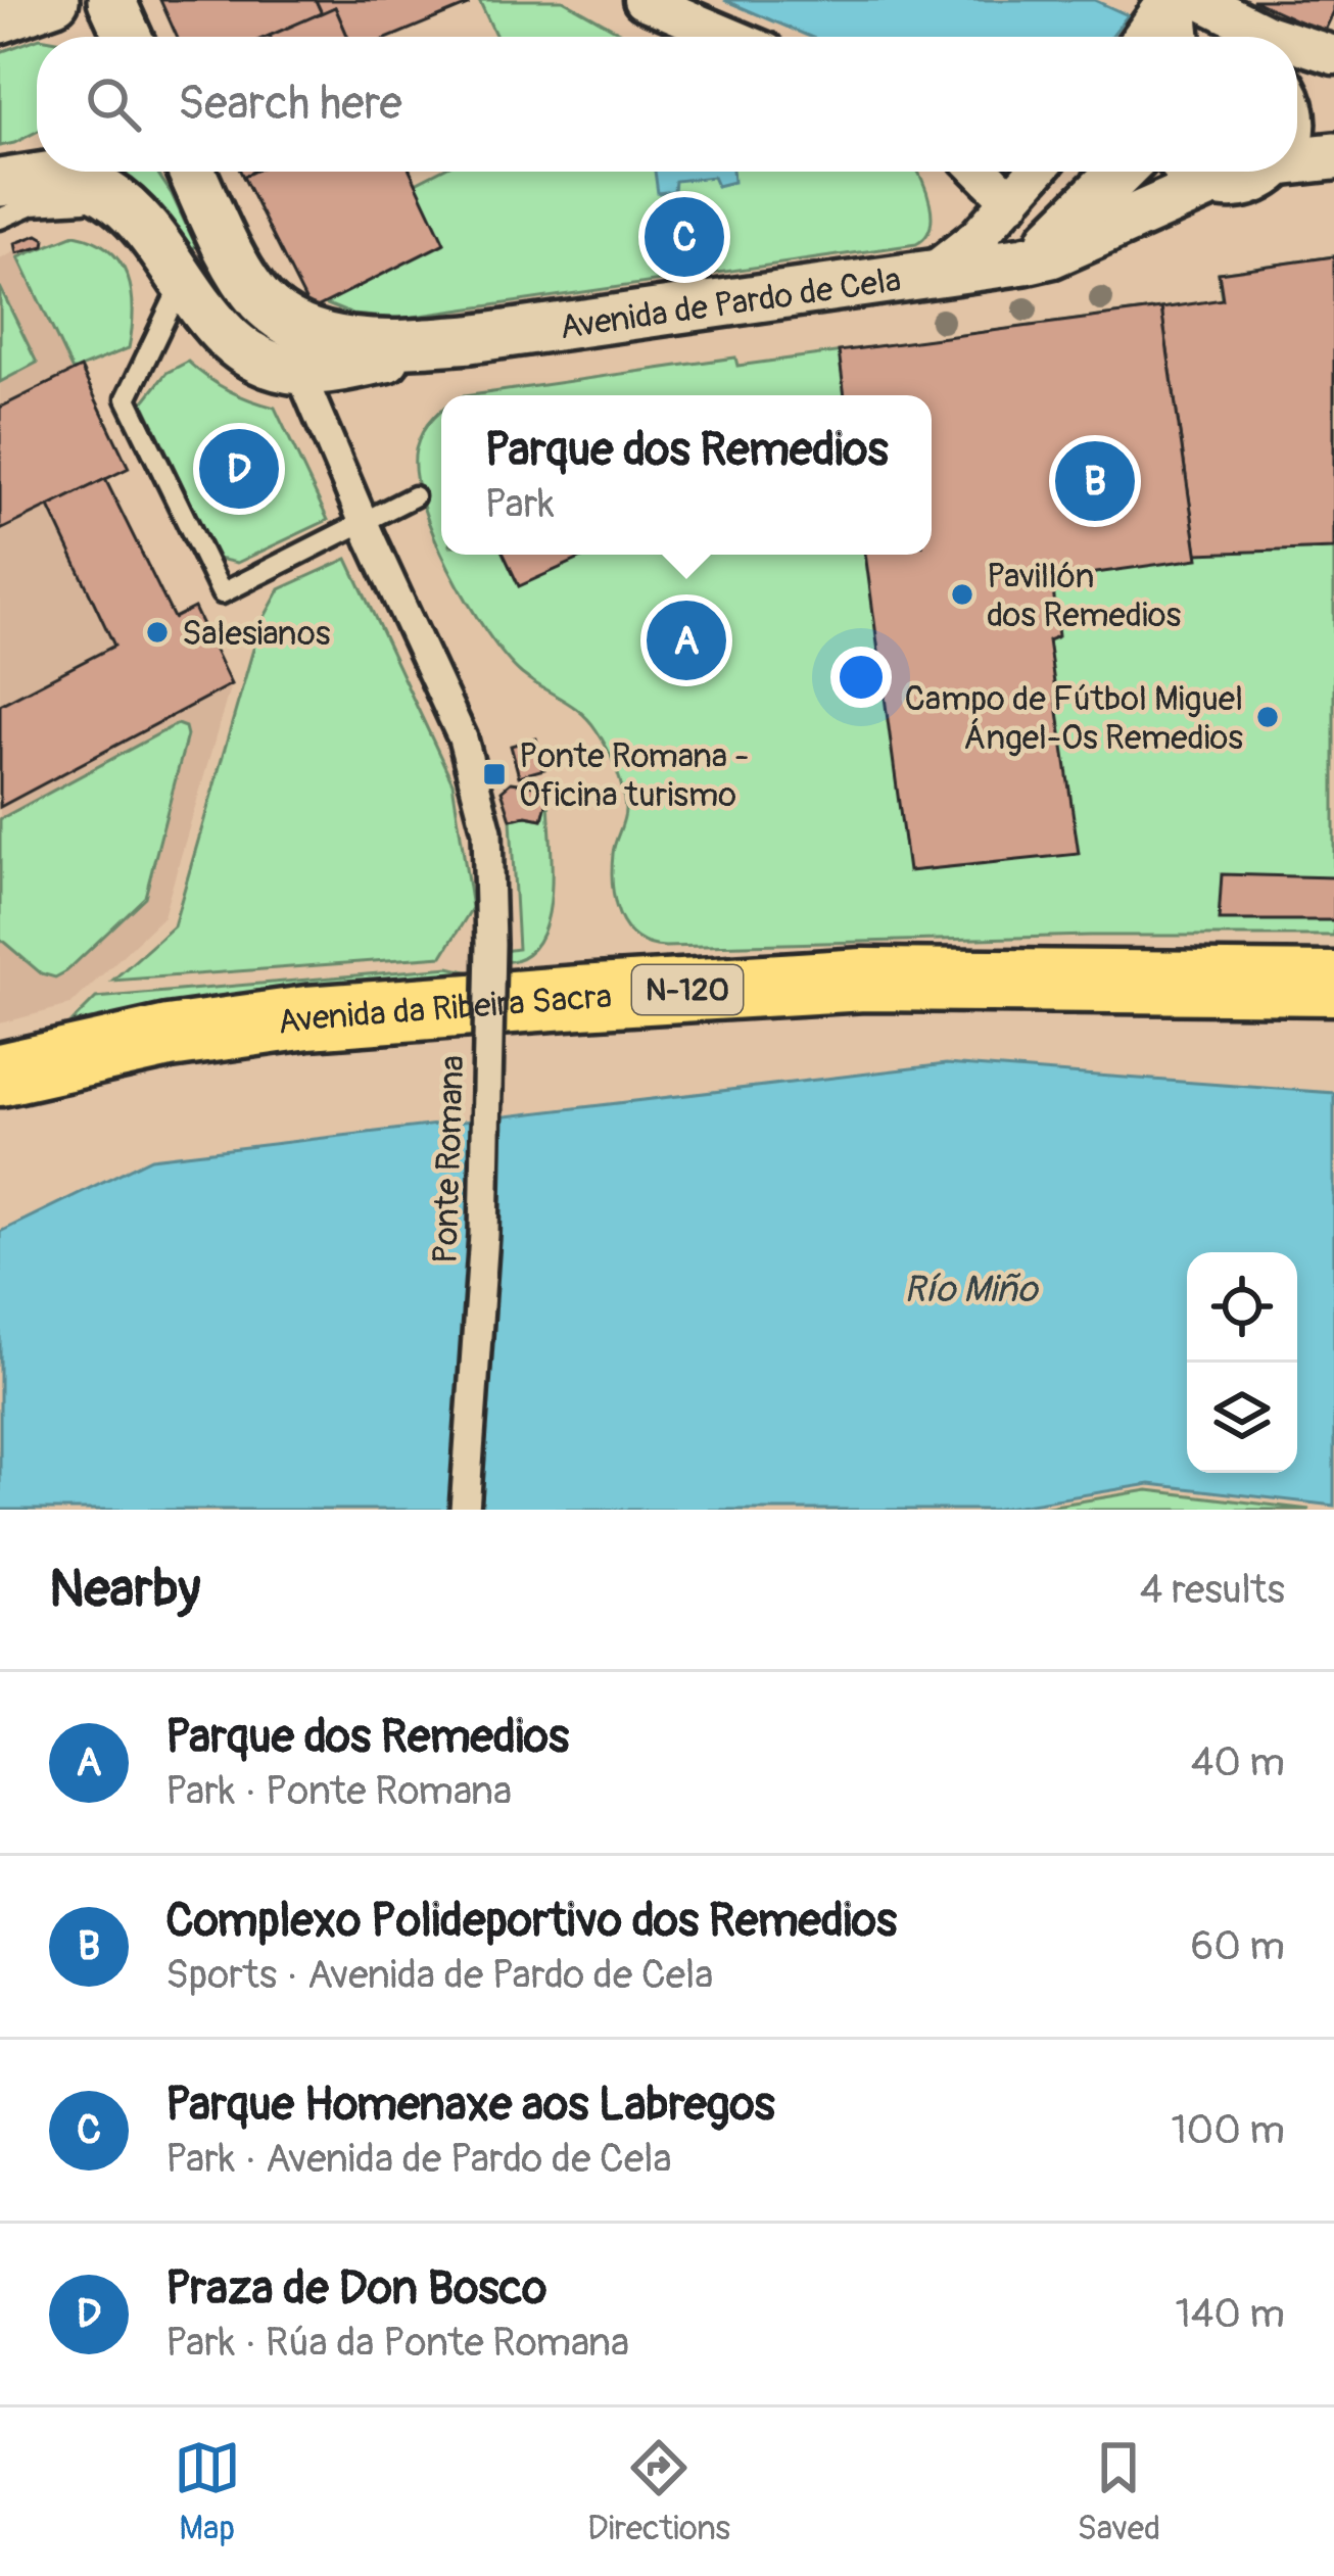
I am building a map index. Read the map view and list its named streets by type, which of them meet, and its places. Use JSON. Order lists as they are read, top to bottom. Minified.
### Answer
{"streets":{"highway":["N-120","Avenida da Ribeira Sacra"],"street":["Avenida de Pardo de Cela","Ponte Romana"]},"crossings":[["Avenida de Pardo de Cela","Ponte Romana"]],"water":["Río Miño"],"places":{"other":["Pavillón dos Remedios","Salesianos","Campo de Fútbol Miguel Ángel-Os Remedios"],"transit":["Ponte Romana - Oficina turismo"]},"page":{"search":"Search here","pins":["C","D","B","A"],"popup":["Parque dos Remedios","Park"],"heading":["Nearby","4 results"],"list":[{"mark":"A","name":"Parque dos Remedios","note":"Park · Ponte Romana","value":"40 m"},{"mark":"B","name":"Complexo Polideportivo dos Remedios","note":"Sports · Avenida de Pardo de Cela","value":"60 m"},{"mark":"C","name":"Parque Homenaxe aos Labregos","note":"Park · Avenida de Pardo de Cela","value":"100 m"},{"mark":"D","name":"Praza de Don Bosco","note":"Park · Rúa da Ponte Romana","value":"140 m"}],"nav":["Map","Directions","Saved"]}}
